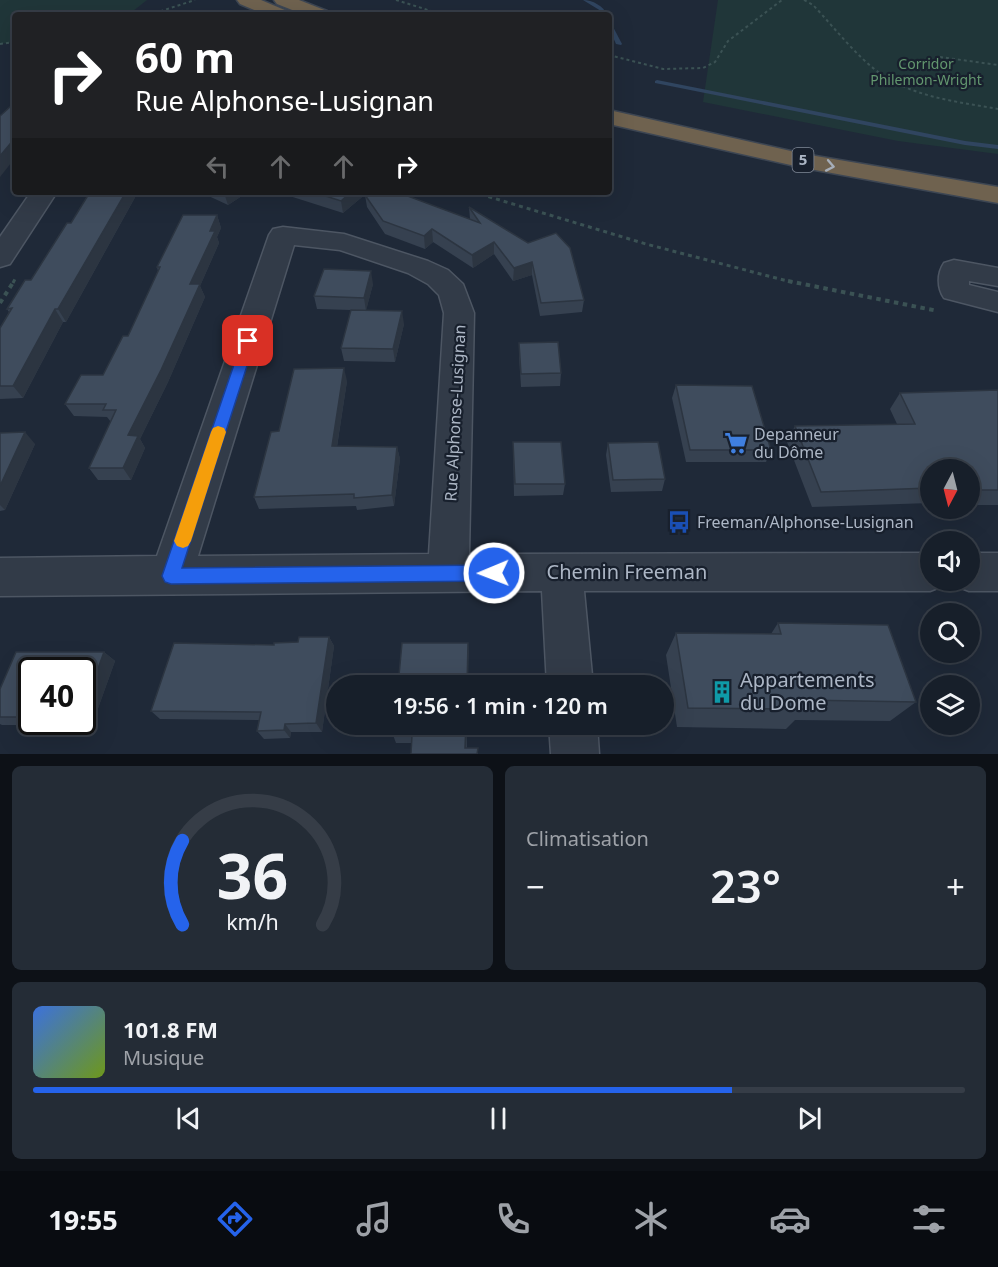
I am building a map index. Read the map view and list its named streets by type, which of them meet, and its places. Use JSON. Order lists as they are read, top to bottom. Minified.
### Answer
{"streets":{"highway":["5"],"street":["Rue Alphonse-Lusignan","Chemin Freeman"]},"crossings":[["Rue Alphonse-Lusignan","Chemin Freeman"]],"parks":["Corridor Philemon-Wright"],"places":{"supermarket":["Depanneur du Dôme"],"bus stop":["Freeman/Alphonse-Lusignan"],"building":["Appartements du Dome"]},"north":"bottom","page":{"turn":["60 m","Rue Alphonse-Lusignan"],"limit":"40","trip":"19:56 · 1 min · 120 m","tile":"Climatisation","heat":["−","23°","+"],"song":["101.8 FM","Musique"],"tabs":"19:55","gauge":["36","km/h"]}}
